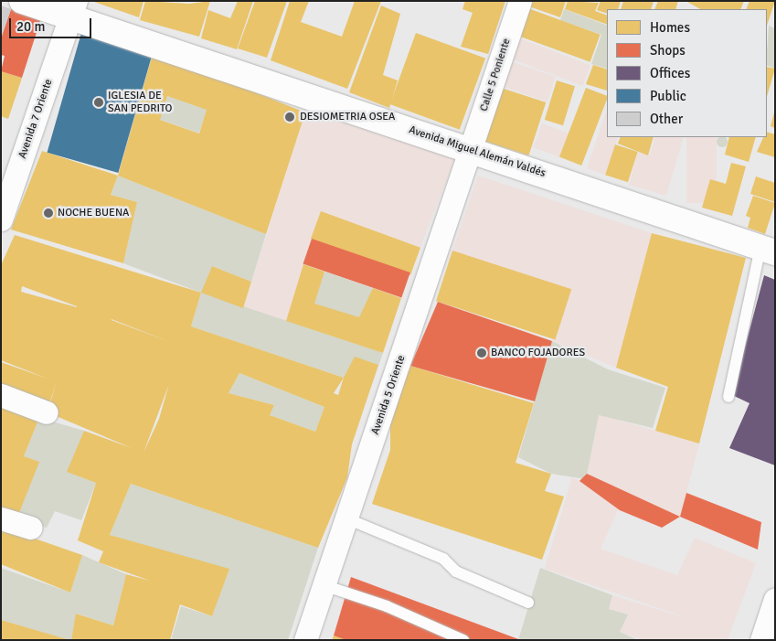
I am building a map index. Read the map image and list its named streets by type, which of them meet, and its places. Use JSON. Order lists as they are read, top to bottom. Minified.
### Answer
{"streets":{"main road":["Avenida Miguel Alemán Valdés"],"street":["Calle 5 Poniente","Avenida 7 Oriente","Avenida 5 Oriente"]},"crossings":[["Calle 5 Poniente","Avenida Miguel Alemán Valdés"],["Calle 5 Poniente","Avenida 5 Oriente"],["Avenida 7 Oriente","Avenida Miguel Alemán Valdés"],["Avenida Miguel Alemán Valdés","Avenida 5 Oriente"]],"places":["IGLESIA DE SAN PEDRITO","DESIOMETRIA OSEA","NOCHE BUENA","BANCO FOJADORES"],"legend":["Homes","Shops","Offices","Public","Other"],"scale_bar":"20 m"}
